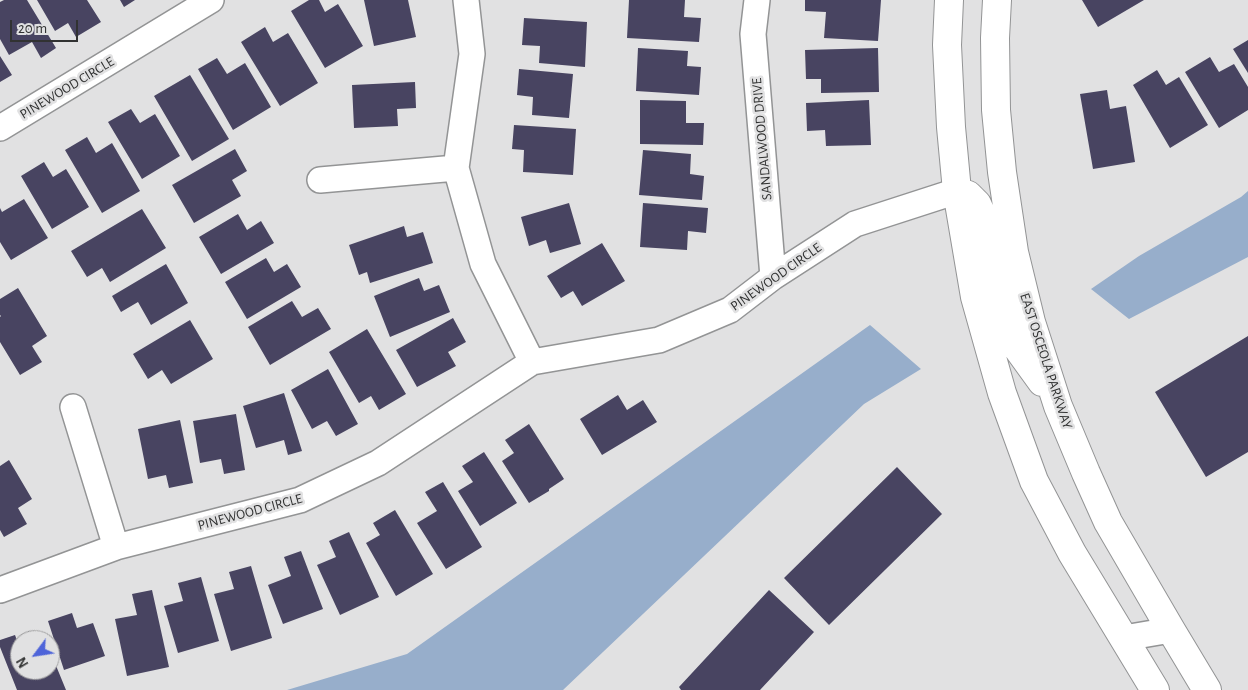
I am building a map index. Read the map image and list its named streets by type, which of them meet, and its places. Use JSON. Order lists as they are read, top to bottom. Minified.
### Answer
{"streets":{"main road":["EAST OSCEOLA PARKWAY"],"street":["PINEWOOD CIRCLE","SANDALWOOD DRIVE"]},"crossings":[["PINEWOOD CIRCLE","SANDALWOOD DRIVE"]],"scale_bar":"20 m","north":"bottom left"}
